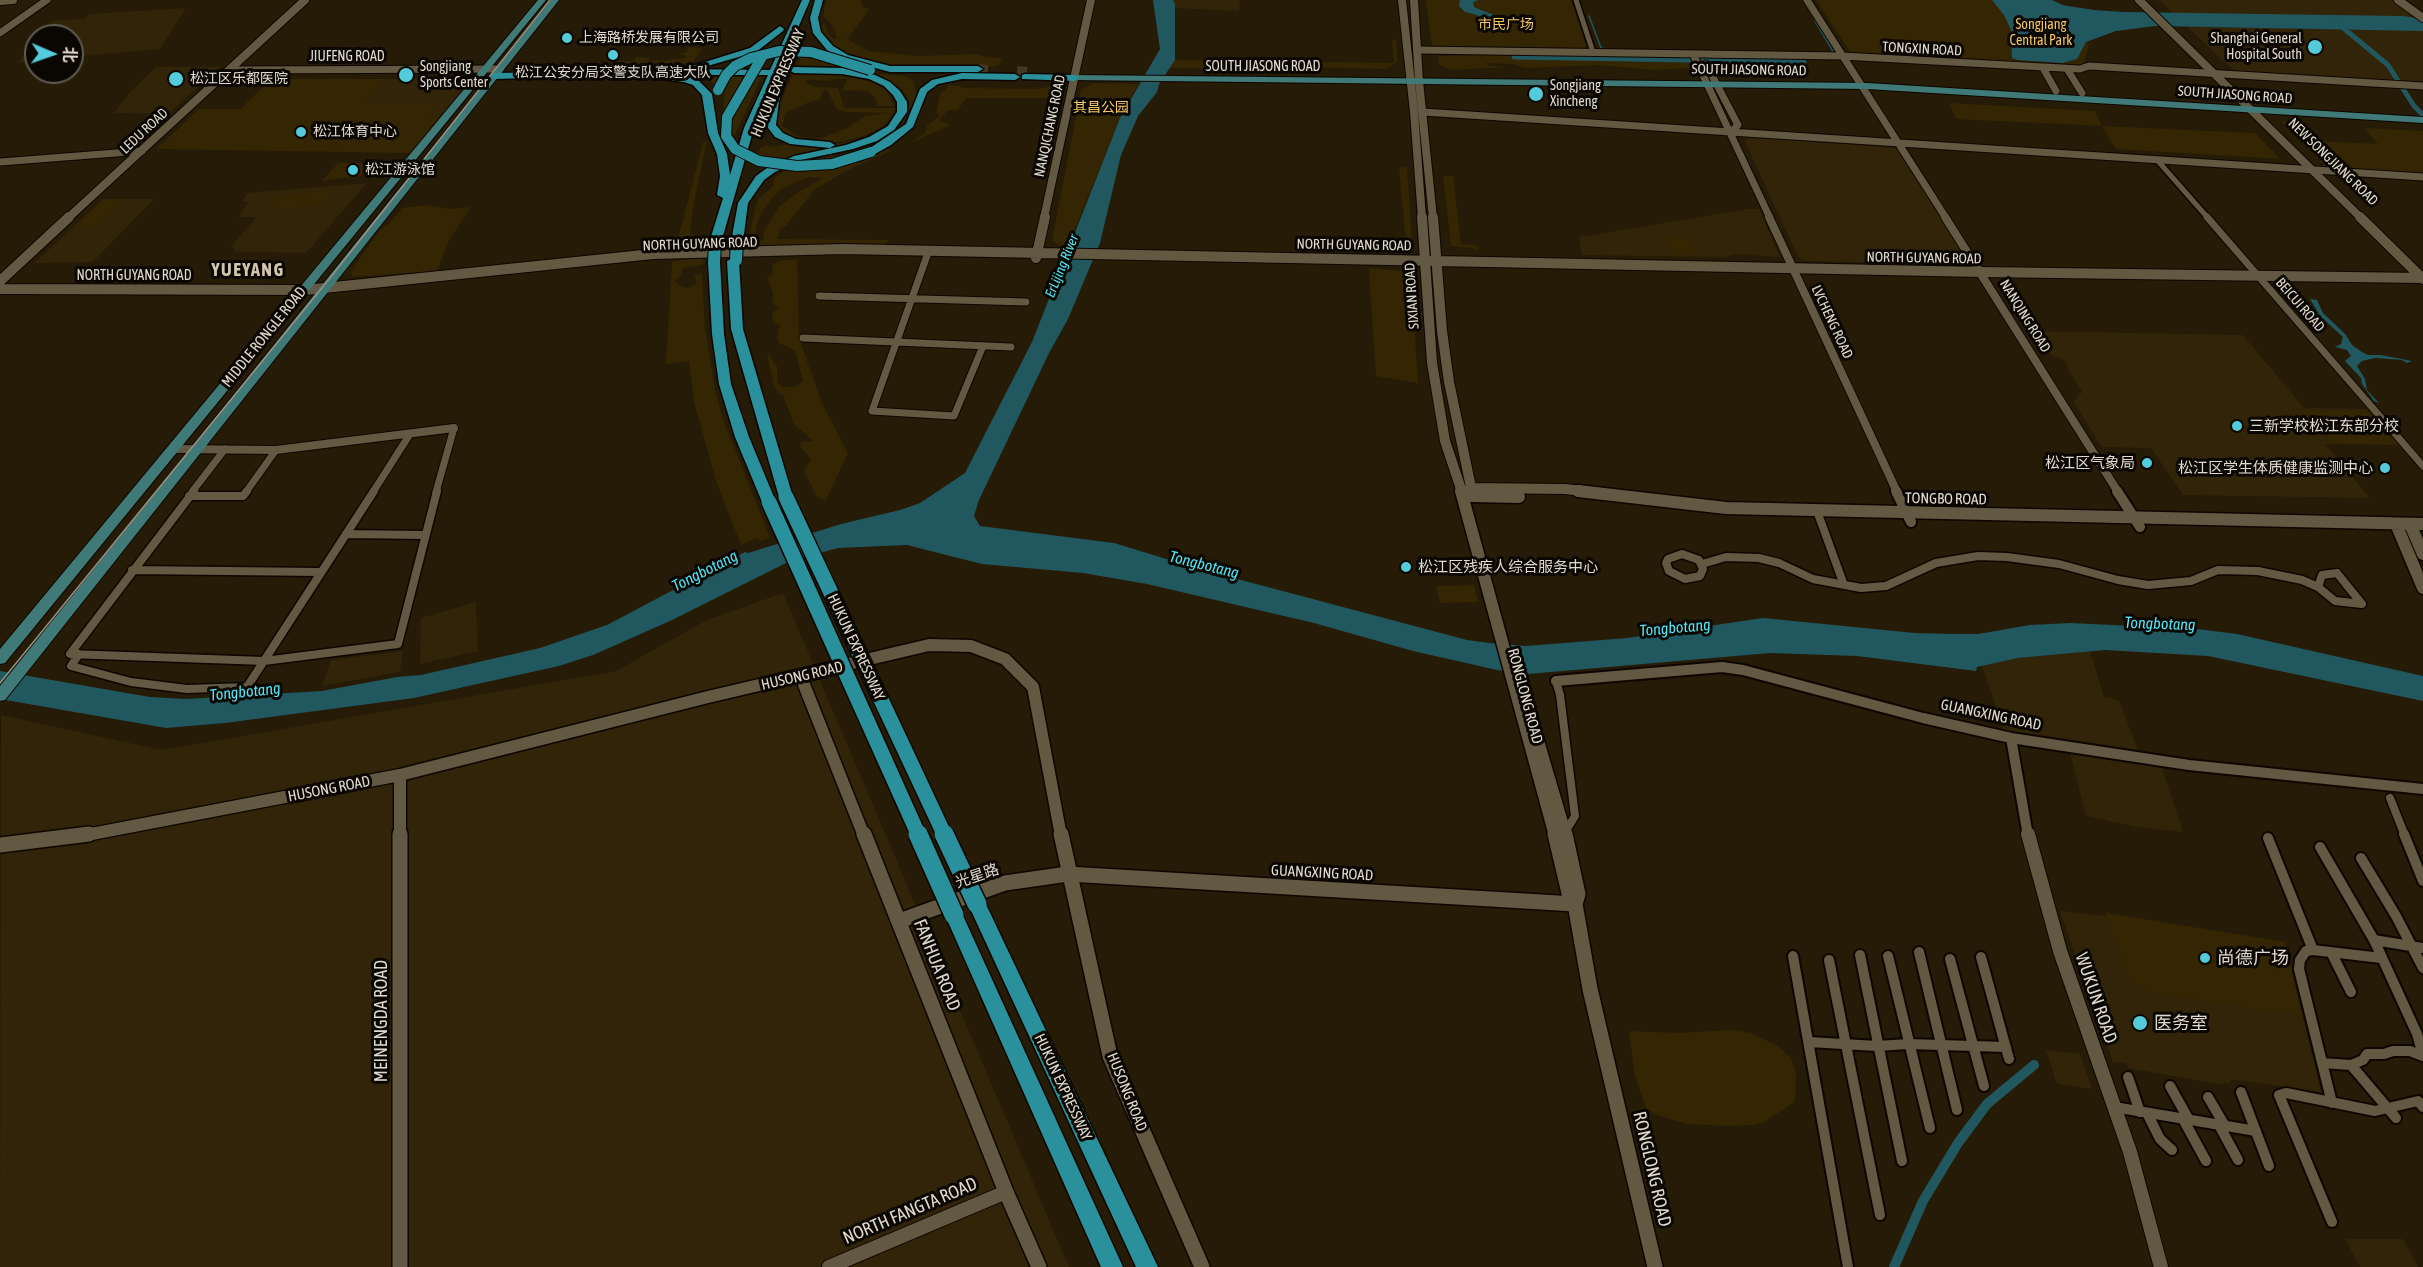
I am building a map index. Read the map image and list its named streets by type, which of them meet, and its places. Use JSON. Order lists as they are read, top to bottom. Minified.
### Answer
{"streets":{"highway":["HUKUN EXPRESSWAY"],"main road":["SOUTH JIASONG ROAD","NANQICHANG ROAD","LEDU ROAD","NEW SONGJIANG ROAD","NORTH GUYANG ROAD","SIXIAN ROAD","MIDDLE RONGLE ROAD","TONGBO ROAD","HUSONG ROAD","RONGLONG ROAD","GUANGXING ROAD","光星路","FANHUA ROAD","MEINENGDA ROAD"],"street":["TONGXIN ROAD","JIUFENG ROAD","BEICUI ROAD","NANQING ROAD","LVCHENG ROAD","WUKUN ROAD","NORTH FANGTA ROAD"]},"crossings":[["TONGXIN ROAD","NEW SONGJIANG ROAD"],["TONGXIN ROAD","SIXIAN ROAD"],["TONGXIN ROAD","NANQING ROAD"],["TONGXIN ROAD","LVCHENG ROAD"],["JIUFENG ROAD","LEDU ROAD"],["JIUFENG ROAD","MIDDLE RONGLE ROAD"],["SOUTH JIASONG ROAD","NANQICHANG ROAD"],["SOUTH JIASONG ROAD","NEW SONGJIANG ROAD"],["SOUTH JIASONG ROAD","SIXIAN ROAD"],["SOUTH JIASONG ROAD","NANQING ROAD"],["SOUTH JIASONG ROAD","LVCHENG ROAD"],["NANQICHANG ROAD","NORTH GUYANG ROAD"],["NORTH GUYANG ROAD","SIXIAN ROAD"],["NORTH GUYANG ROAD","BEICUI ROAD"],["NORTH GUYANG ROAD","NANQING ROAD"],["NORTH GUYANG ROAD","LVCHENG ROAD"],["NORTH GUYANG ROAD","MIDDLE RONGLE ROAD"],["SIXIAN ROAD","TONGBO ROAD"],["SIXIAN ROAD","RONGLONG ROAD"],["NANQING ROAD","TONGBO ROAD"],["LVCHENG ROAD","TONGBO ROAD"],["TONGBO ROAD","RONGLONG ROAD"],["HUSONG ROAD","GUANGXING ROAD"],["HUSONG ROAD","光星路"],["HUSONG ROAD","FANHUA ROAD"],["HUSONG ROAD","MEINENGDA ROAD"],["RONGLONG ROAD","GUANGXING ROAD"],["GUANGXING ROAD","光星路"],["GUANGXING ROAD","WUKUN ROAD"],["光星路","FANHUA ROAD"],["FANHUA ROAD","NORTH FANGTA ROAD"]],"districts":["YUEYANG"],"water":["ErLijing River","Tongbotang"],"parks":["市民广场","Songjiang Central Park","其昌公园"],"places":["上海路桥发展有限公司","Shanghai General Hospital South","松江公安分局交警支队高速大队","Songjiang Sports Center","松江区乐都医院","Songjiang Xincheng","松江体育中心","松江游泳馆","三新学校松江东部分校","松江区气象局","松江区学生体质健康监测中心","松江区残疾人综合服务中心","尚德广场","医务室"],"north":"right"}
